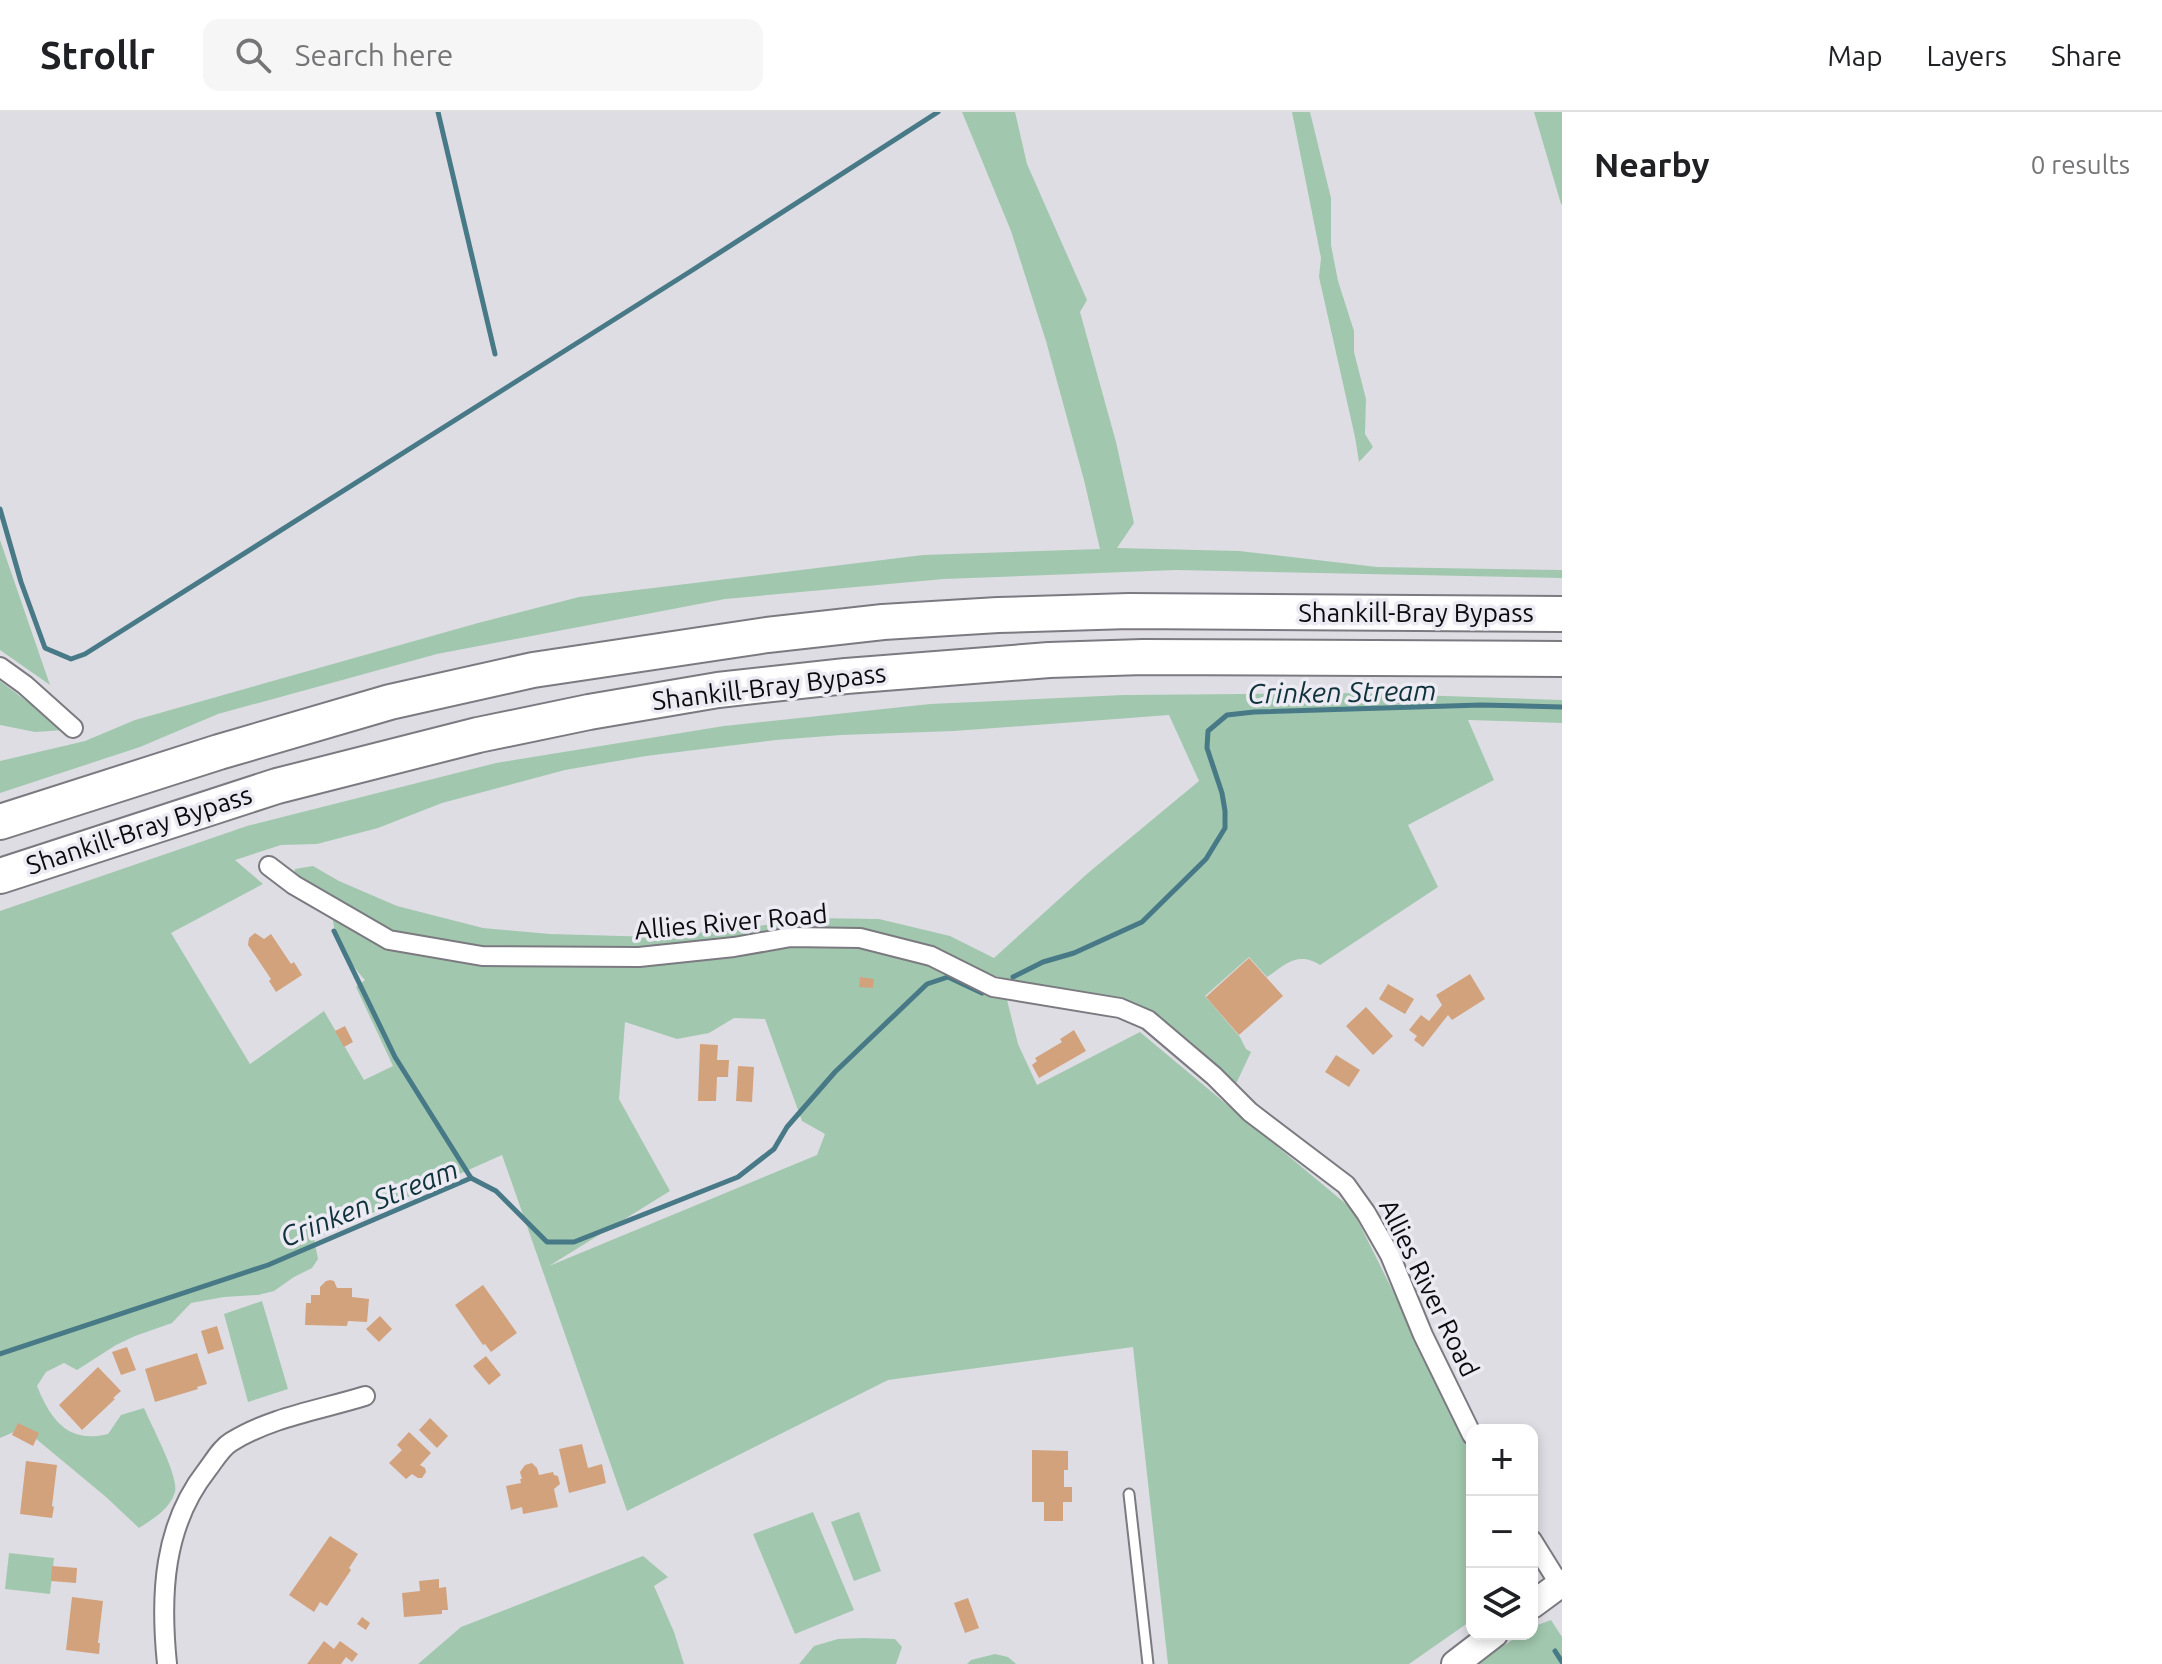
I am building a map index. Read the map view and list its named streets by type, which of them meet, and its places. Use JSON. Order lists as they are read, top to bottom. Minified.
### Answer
{"streets":{"highway":["Shankill-Bray Bypass"],"street":["Allies River Road"]},"water":["Crinken Stream"],"page":{"header":"Strollr","search":"Search here","nav":["Map","Layers","Share"],"heading":["Nearby","0 results"],"map_buttons":["+","−"]}}
